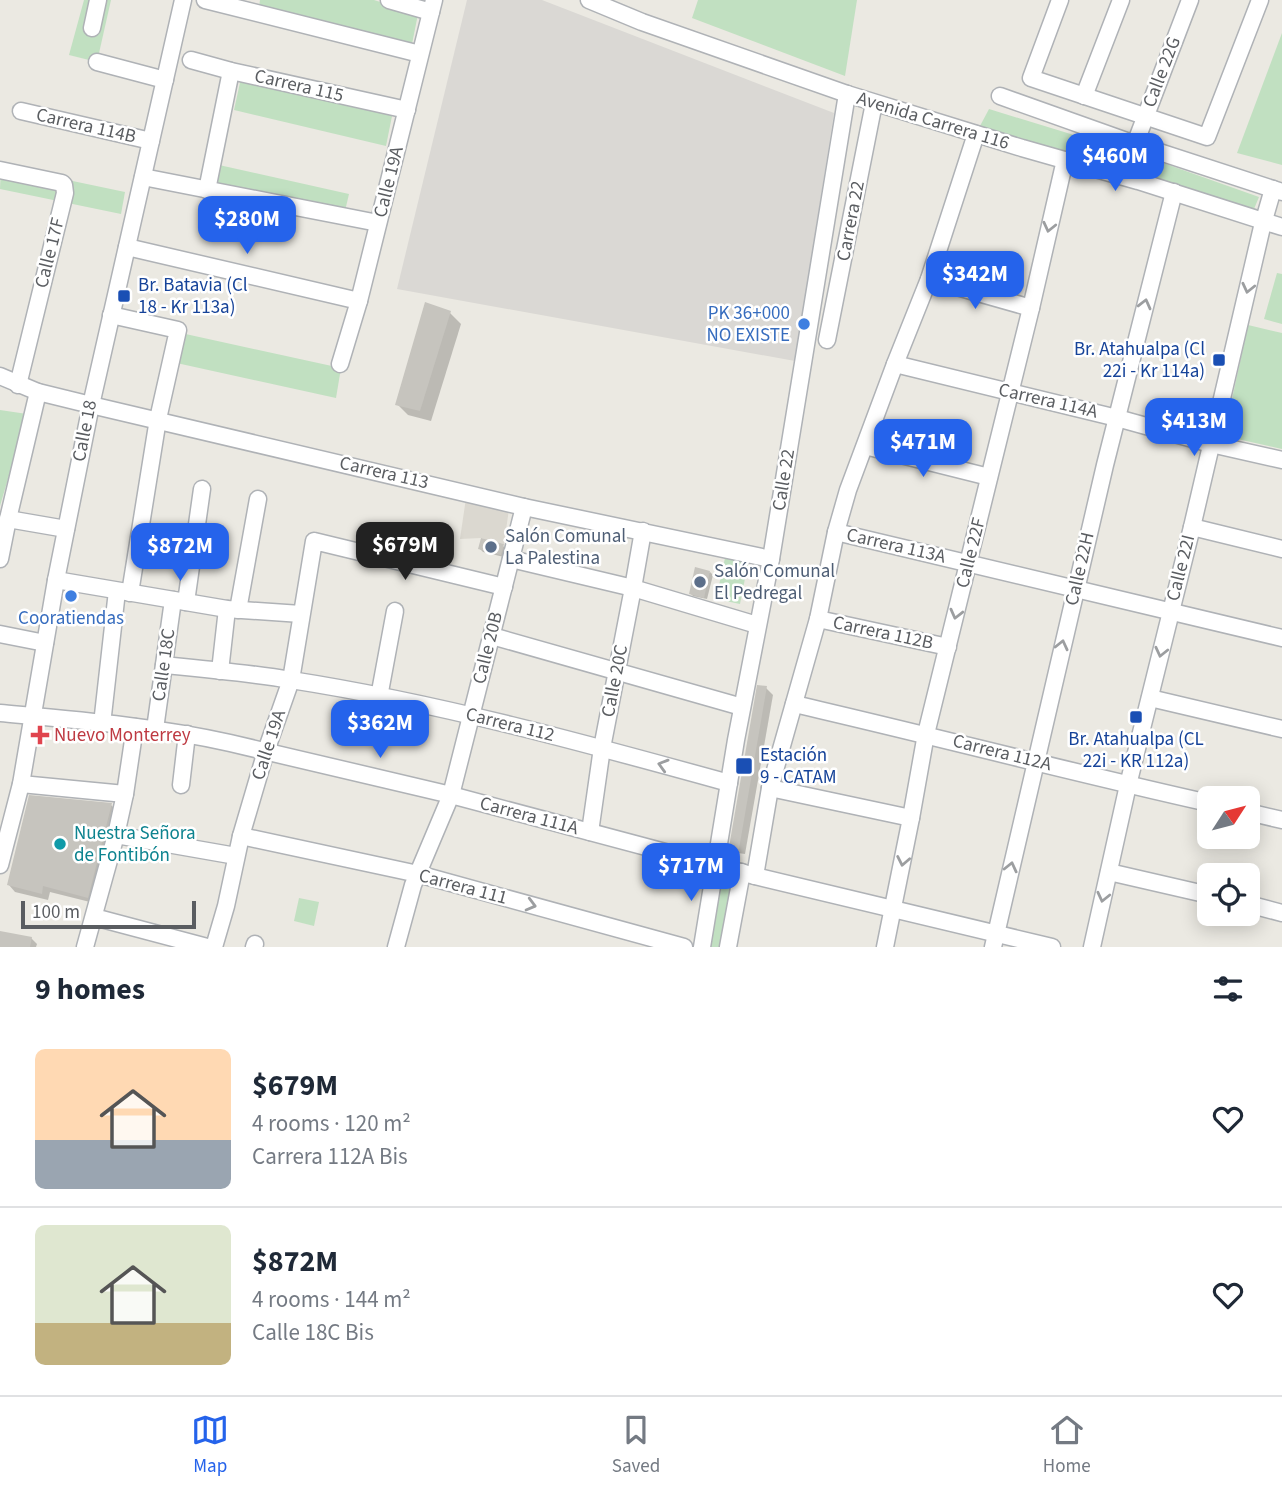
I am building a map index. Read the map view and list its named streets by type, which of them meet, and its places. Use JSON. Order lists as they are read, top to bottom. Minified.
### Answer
{"streets":{"street":["Calle 22G","Carrera 115","Avenida Carrera 116","Carrera 114B","Calle 19A","Carrera 22","Calle 17F","Carrera 114A","Calle 18","Carrera 113","Calle 22","Carrera 113A","Calle 22F","Calle 22I","Calle 22H","Carrera 112B","Calle 20B","Calle 18C","Calle 20C","Carrera 112","Carrera 112A","Carrera 111A","Carrera 111"]},"crossings":[["Carrera 115","Calle 19A"],["Avenida Carrera 116","Carrera 22"],["Avenida Carrera 116","Calle 22"],["Avenida Carrera 116","Calle 22F"],["Avenida Carrera 116","Calle 22I"],["Avenida Carrera 116","Calle 22H"],["Carrera 114B","Calle 18"],["Calle 19A","Calle 20B"],["Calle 19A","Carrera 112"],["Calle 19A","Carrera 111A"],["Calle 19A","Carrera 111"],["Calle 17F","Carrera 113"],["Carrera 114A","Calle 22F"],["Carrera 114A","Calle 22I"],["Carrera 114A","Calle 22H"],["Calle 18","Carrera 113"],["Calle 18","Carrera 111A"],["Carrera 113","Calle 22"],["Carrera 113","Calle 20B"],["Carrera 113","Calle 20C"],["Calle 22","Carrera 112"],["Calle 22","Carrera 111A"],["Carrera 113A","Calle 22F"],["Carrera 113A","Calle 22I"],["Carrera 113A","Calle 22H"],["Calle 22F","Carrera 112B"],["Calle 22F","Carrera 112A"],["Calle 22F","Carrera 111A"],["Calle 22I","Carrera 112A"],["Calle 22H","Carrera 112A"],["Calle 22H","Carrera 111A"],["Calle 20B","Carrera 112"],["Calle 20B","Carrera 111A"],["Calle 20B","Carrera 111"],["Calle 18C","Carrera 112"],["Calle 18C","Carrera 111A"],["Calle 20C","Carrera 112"],["Calle 20C","Carrera 111A"]],"one_way":["Calle 22I","Calle 22H","Carrera 111"],"places":{"transit":["Br. Batavia (Cl 18 - Kr 113a)","Br. Atahualpa (Cl 22i - Kr 114a)","Br. Atahualpa (CL 22i - KR 112a)","Estación 9 - CATAM"],"other":["PK 36+000 NO EXISTE","Salón Comunal La Palestina","Salón Comunal El Pedregal","Cooratiendas","Nuestra Señora de Fontibón"],"health":["Nuevo Monterrey"]},"scale_bar":"100 m","north":"top right","page":{"price":["$460M","$280M","$342M","$413M","$471M","$679M","$872M","$362M","$717M"],"scale":"100 m","heading":"9 homes","list":[{"name":"$679M","note":"4 rooms · 120 m² · Carrera 112A Bis"},{"name":"$872M","note":"4 rooms · 144 m² · Calle 18C Bis"}],"tabs":["Map","Saved","Home"]}}
